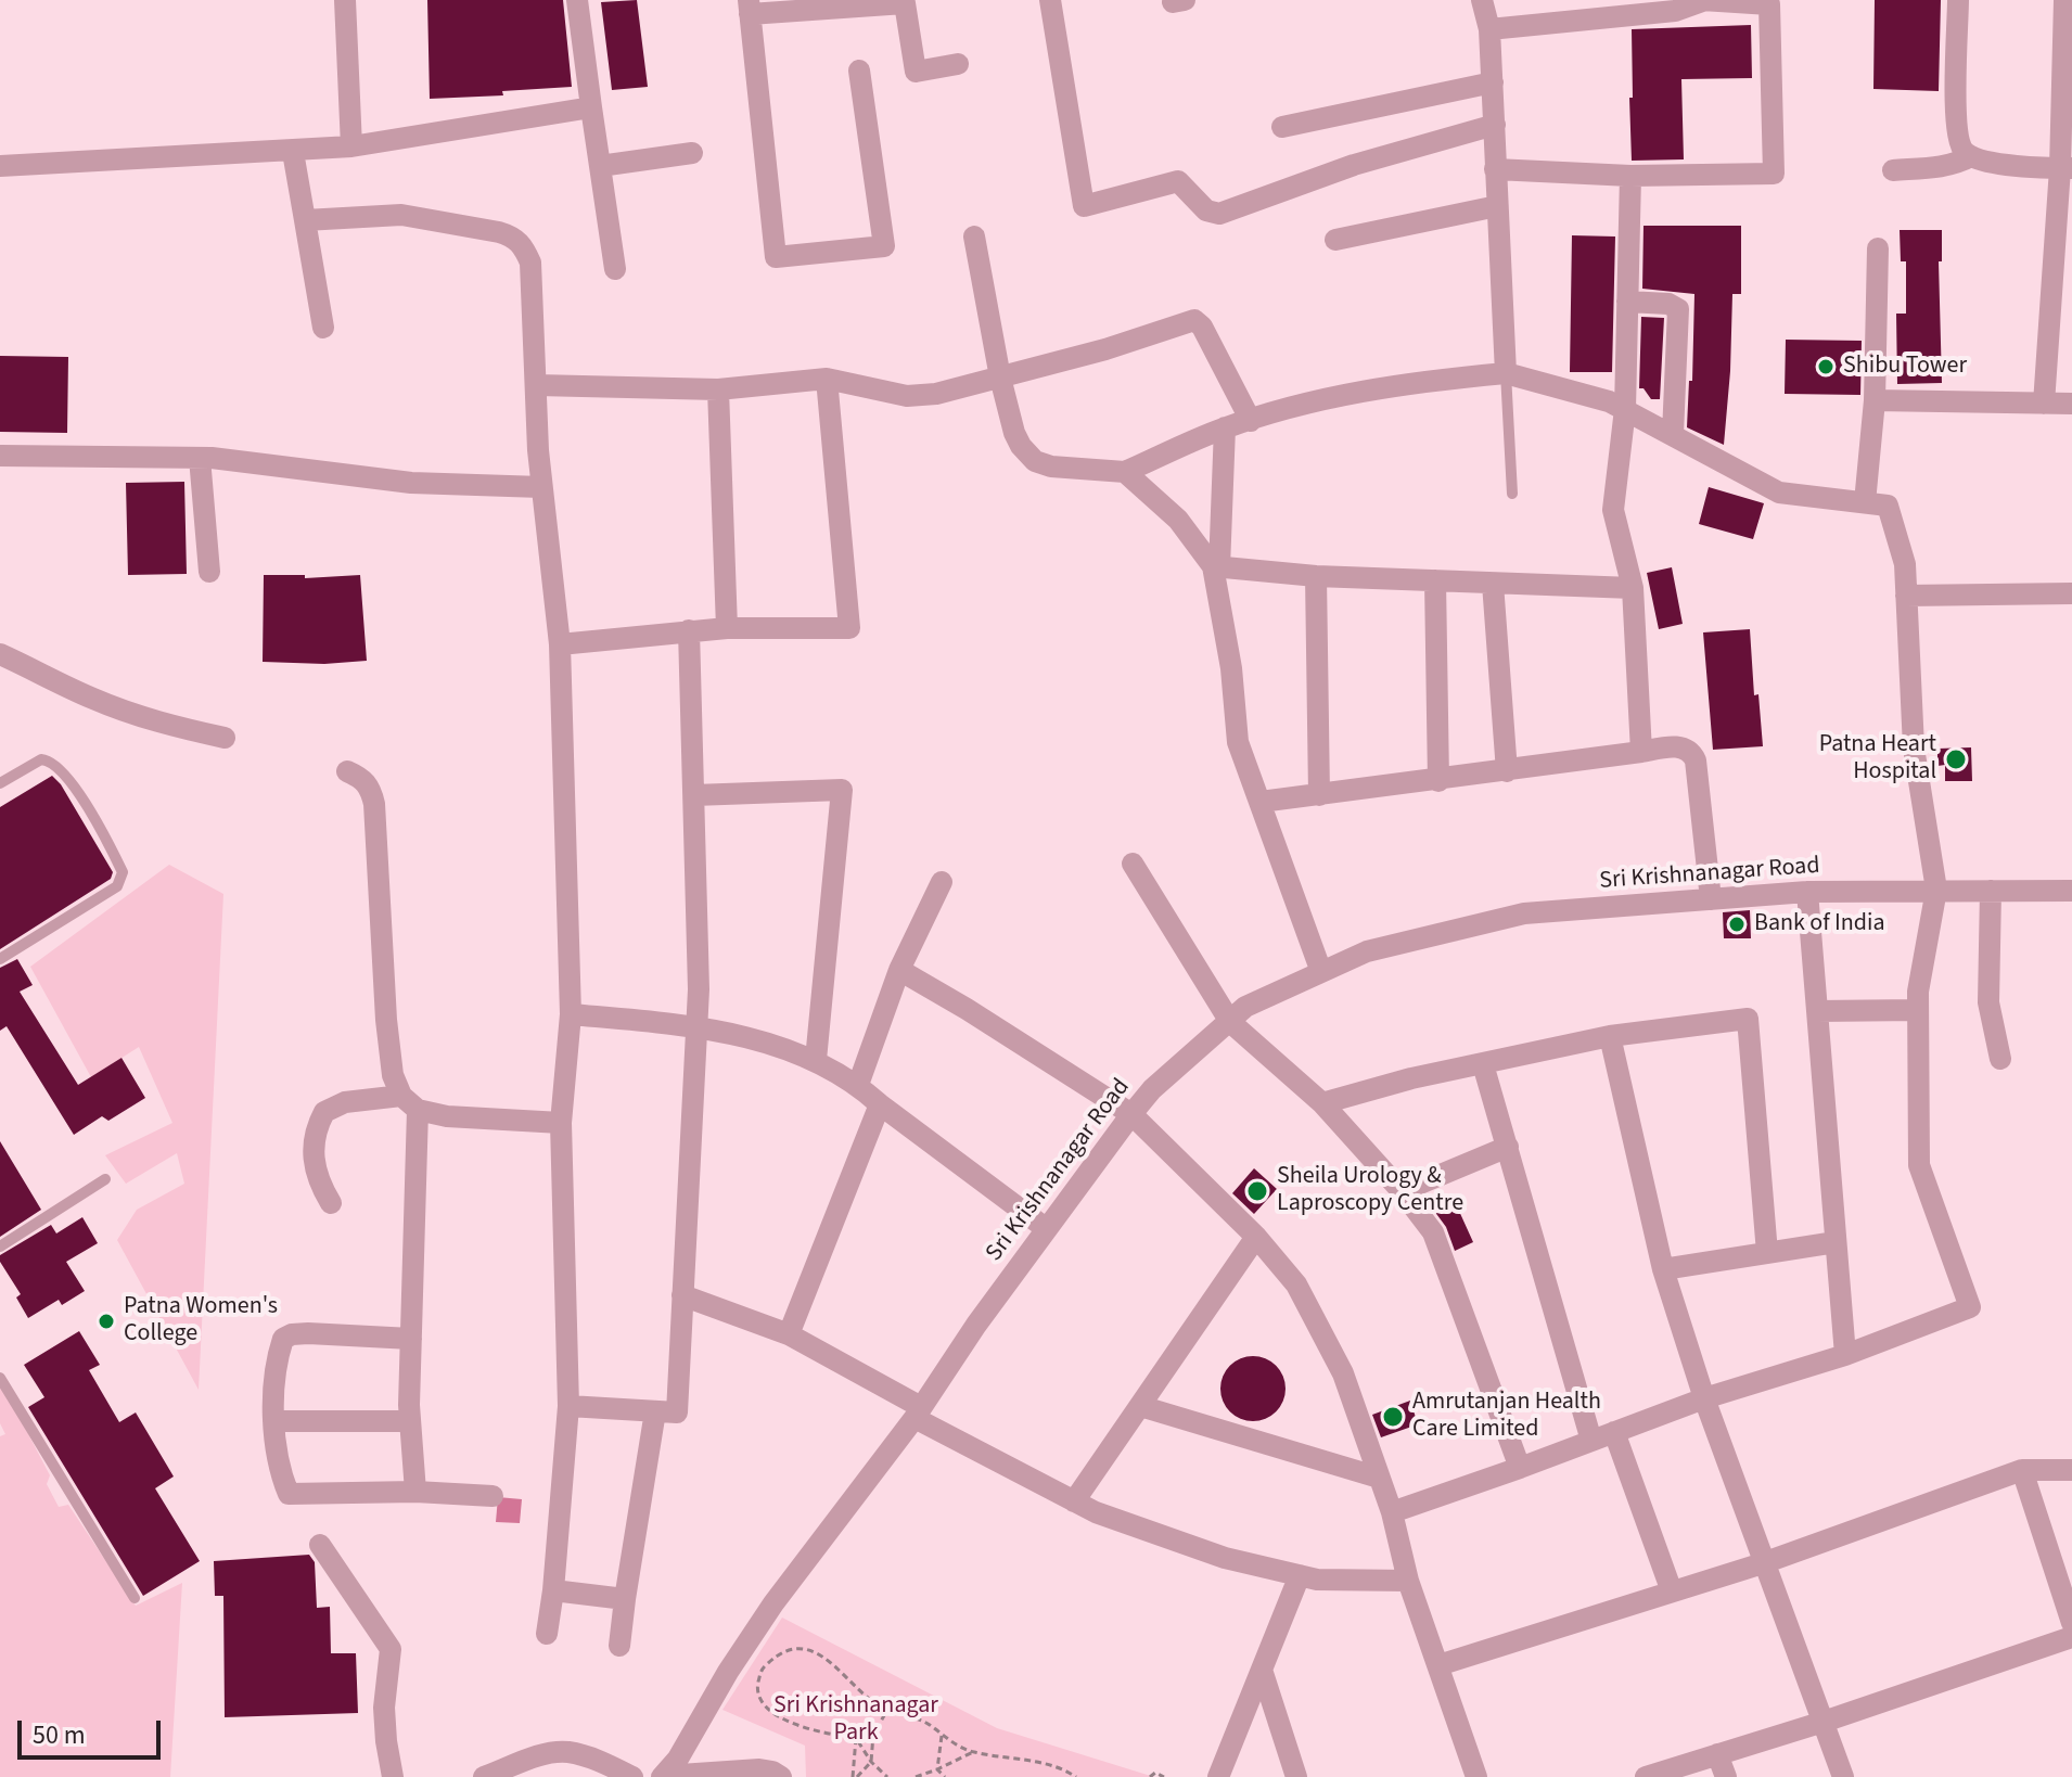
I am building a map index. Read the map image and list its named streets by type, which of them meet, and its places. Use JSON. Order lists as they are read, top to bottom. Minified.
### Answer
{"streets":{"street":["Sri Krishnanagar Road"]},"parks":["Sri Krishnanagar Park"],"places":["Shibu Tower","Patna Heart Hospital","Bank of India","Sheila Urology & Laproscopy Centre","Patna Women's College","Amrutanjan Health Care Limited"],"scale_bar":"50 m"}
